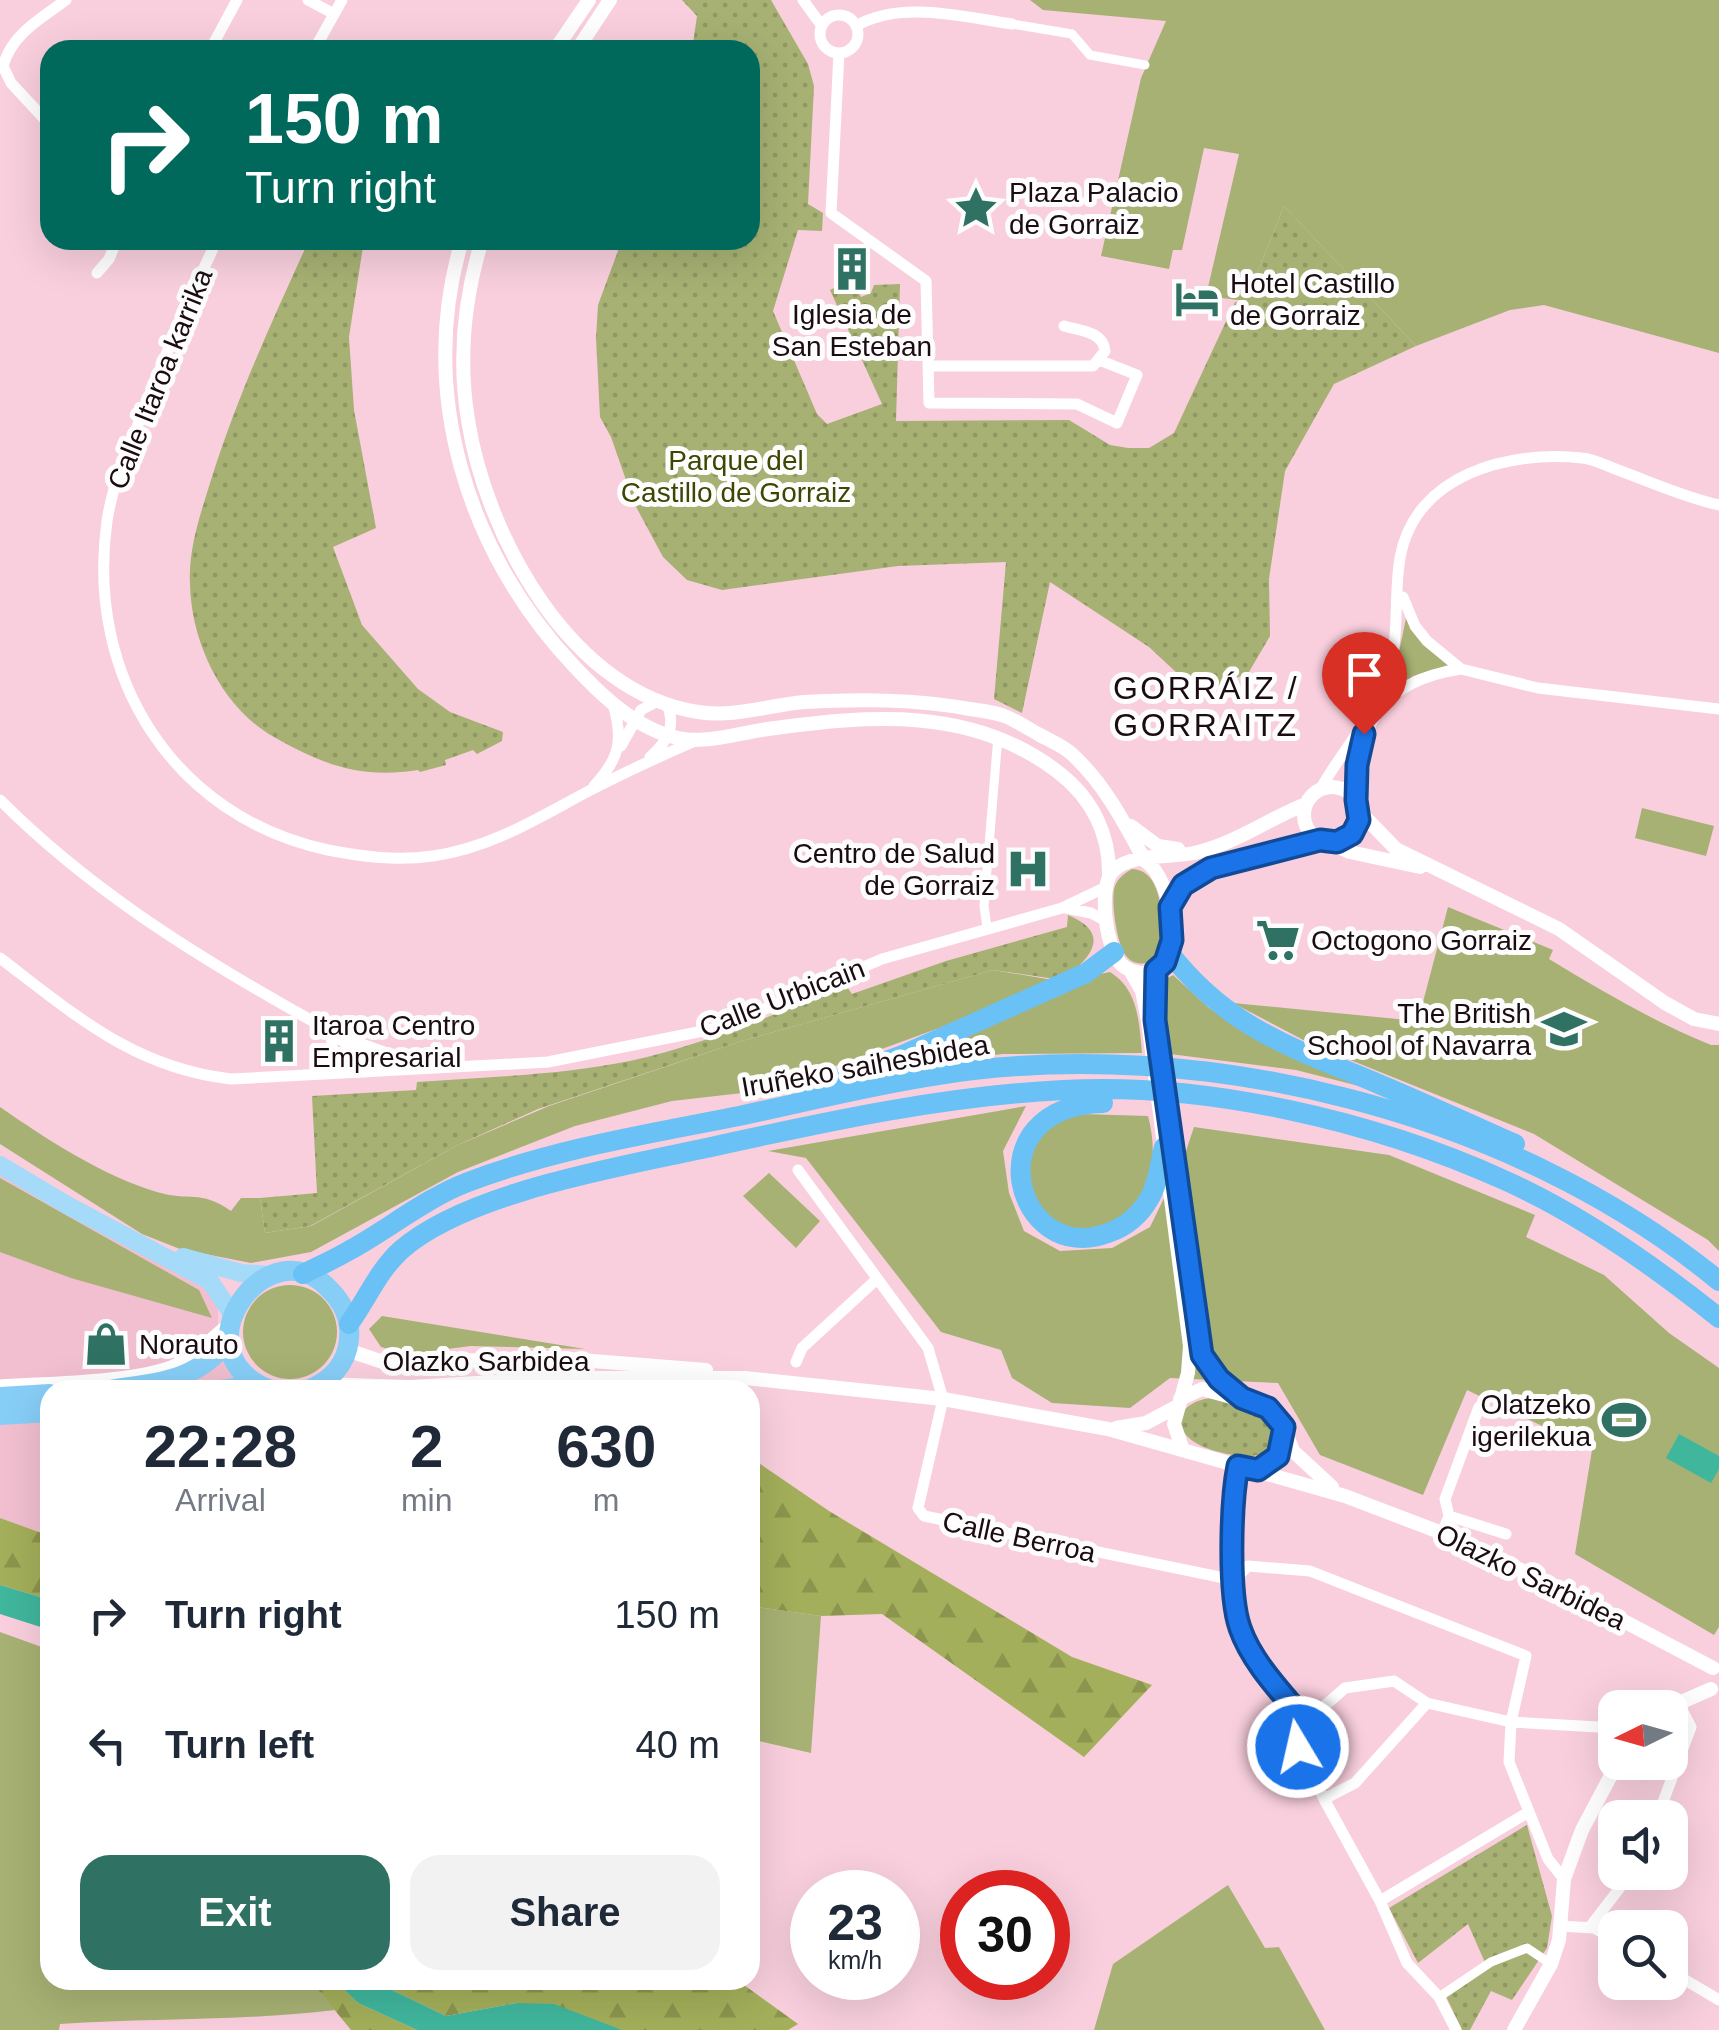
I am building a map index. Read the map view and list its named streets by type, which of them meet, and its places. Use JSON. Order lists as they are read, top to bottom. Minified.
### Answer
{"streets":{"highway":["Iruñeko saihesbidea"],"street":["Calle Itaroa karrika","Calle Urbicain","Olazko Sarbidea","Calle Berroa"]},"crossings":[["Olazko Sarbidea","Calle Berroa"]],"districts":["GORRÁIZ / GORRAITZ"],"parks":["Parque del Castillo de Gorraiz"],"places":{"place":["Plaza Palacio de Gorraiz"],"building":["Iglesia de San Esteban","Itaroa Centro Empresarial"],"hotel":["Hotel Castillo de Gorraiz"],"hospital":["Centro de Salud de Gorraiz"],"supermarket":["Octogono Gorraiz"],"school or university":["The British School of Navarra"],"shop":["Norauto"],"sports":["Olatzeko igerilekua"]},"north":"left","page":{"turn":["150 m","Turn right"],"eta":["22:28","Arrival","2","min","630","m"],"list":[{"name":"Turn right","value":"150 m"},{"name":"Turn left","value":"40 m"}],"buttons":["Exit","Share"],"speed":"23 km/h","limit":"30"}}
